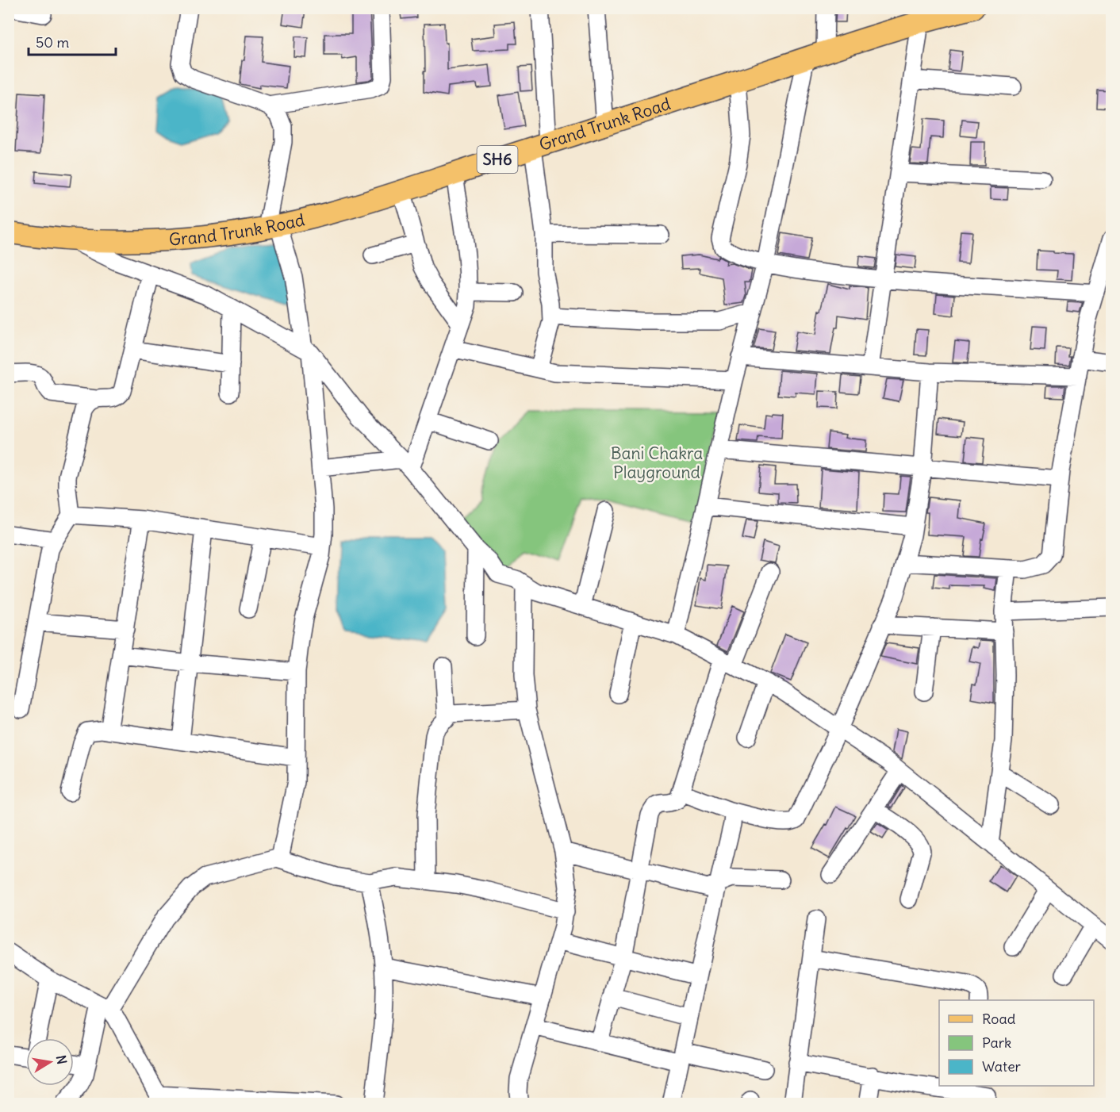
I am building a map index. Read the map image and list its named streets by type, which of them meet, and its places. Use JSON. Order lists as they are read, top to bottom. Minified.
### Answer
{"streets":{"main road":["Grand Trunk Road","SH6"]},"parks":["Bani Chakra Playground"],"legend":["Road","Park","Water"],"scale_bar":"50 m","north":"right"}
